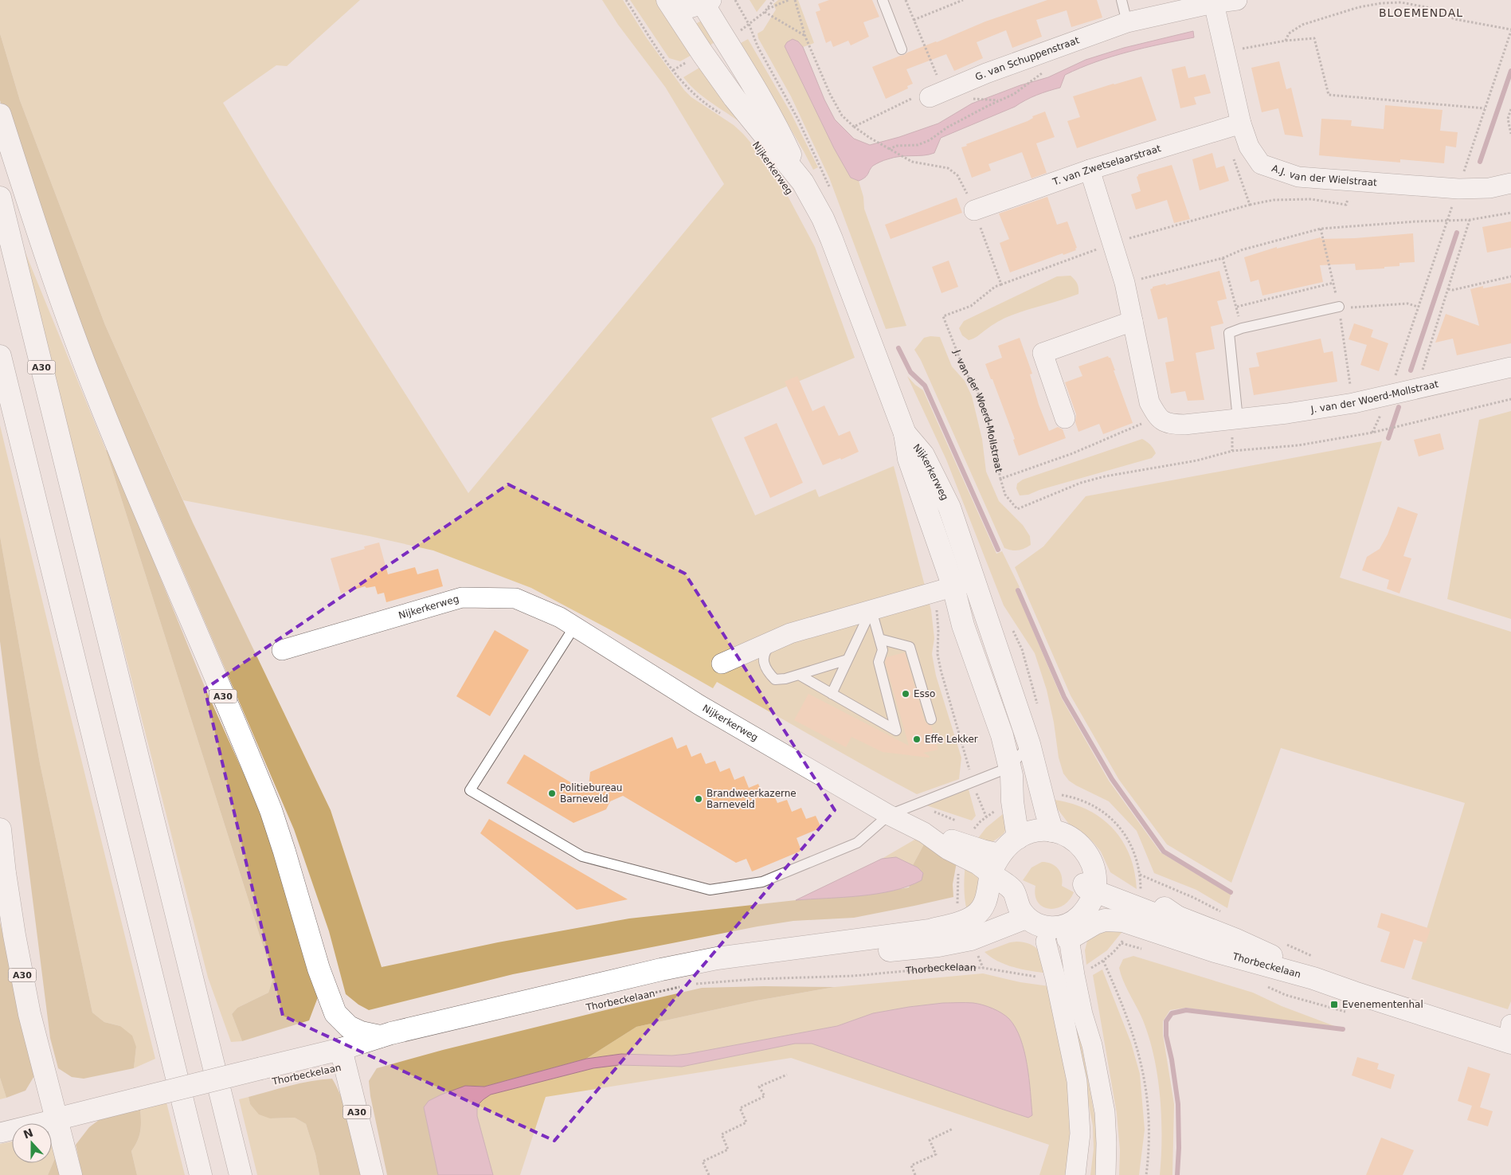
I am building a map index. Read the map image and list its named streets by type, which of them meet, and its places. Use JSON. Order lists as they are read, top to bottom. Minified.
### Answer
{"streets":{"main road":["Nijkerkerweg","A30","Thorbeckelaan"],"street":["G. van Schuppenstraat","T. van Zwetselaarstraat","A.J. van der Wielstraat","J. van der Woerd-Mollstraat"]},"crossings":[["G. van Schuppenstraat","A.J. van der Wielstraat"],["T. van Zwetselaarstraat","A.J. van der Wielstraat"],["Nijkerkerweg","Thorbeckelaan"],["A.J. van der Wielstraat","J. van der Woerd-Mollstraat"],["A30","Thorbeckelaan"]],"districts":["BLOEMENDAL"],"places":{"other":["Esso","Effe Lekker","Politiebureau Barneveld","Brandweerkazerne Barneveld"],"transit":["Evenementenhal"]},"north":"top"}
